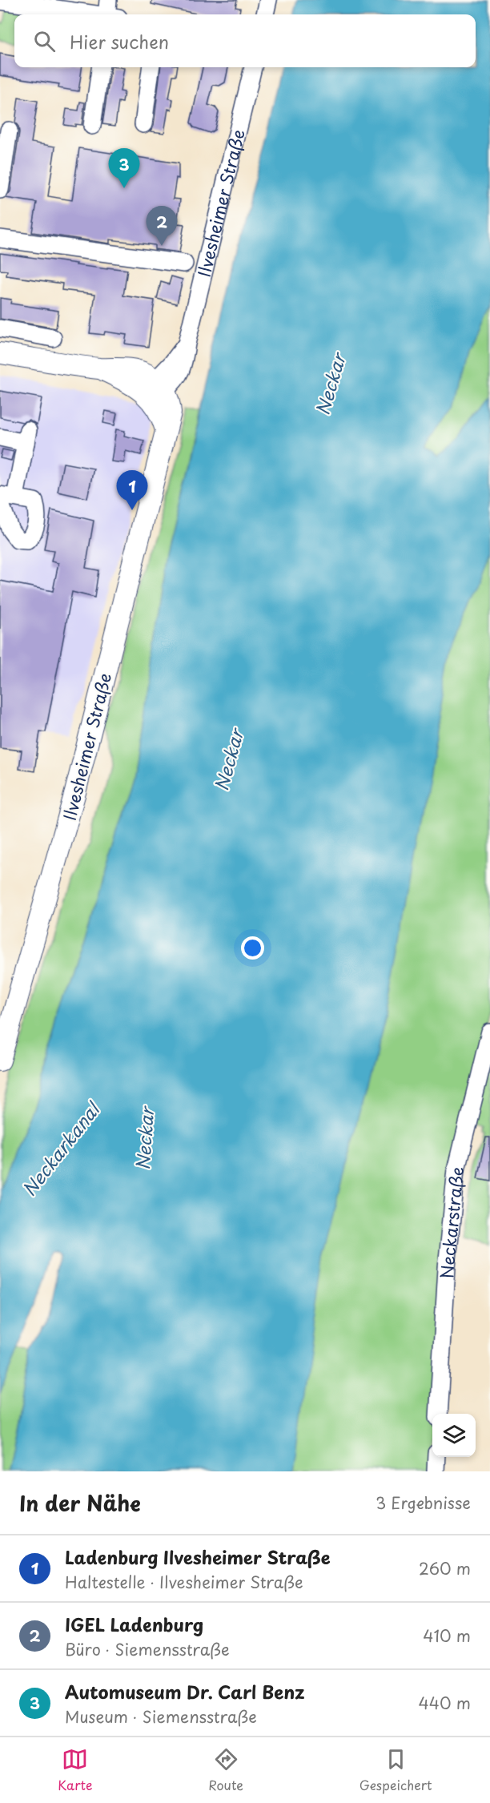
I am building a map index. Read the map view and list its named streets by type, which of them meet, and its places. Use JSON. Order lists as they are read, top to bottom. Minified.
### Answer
{"streets":{"main road":["Ilvesheimer Straße"],"street":["Neckarstraße"]},"water":["Neckar","Neckarkanal"],"page":{"search":"Hier suchen","pins":["3","2","1"],"heading":["In der Nähe","3 Ergebnisse"],"list":[{"mark":"1","name":"Ladenburg Ilvesheimer Straße","note":"Haltestelle · Ilvesheimer Straße","value":"260 m"},{"mark":"2","name":"IGEL Ladenburg","note":"Büro · Siemensstraße","value":"410 m"},{"mark":"3","name":"Automuseum Dr. Carl Benz","note":"Museum · Siemensstraße","value":"440 m"}],"nav":["Karte","Route","Gespeichert"]}}
